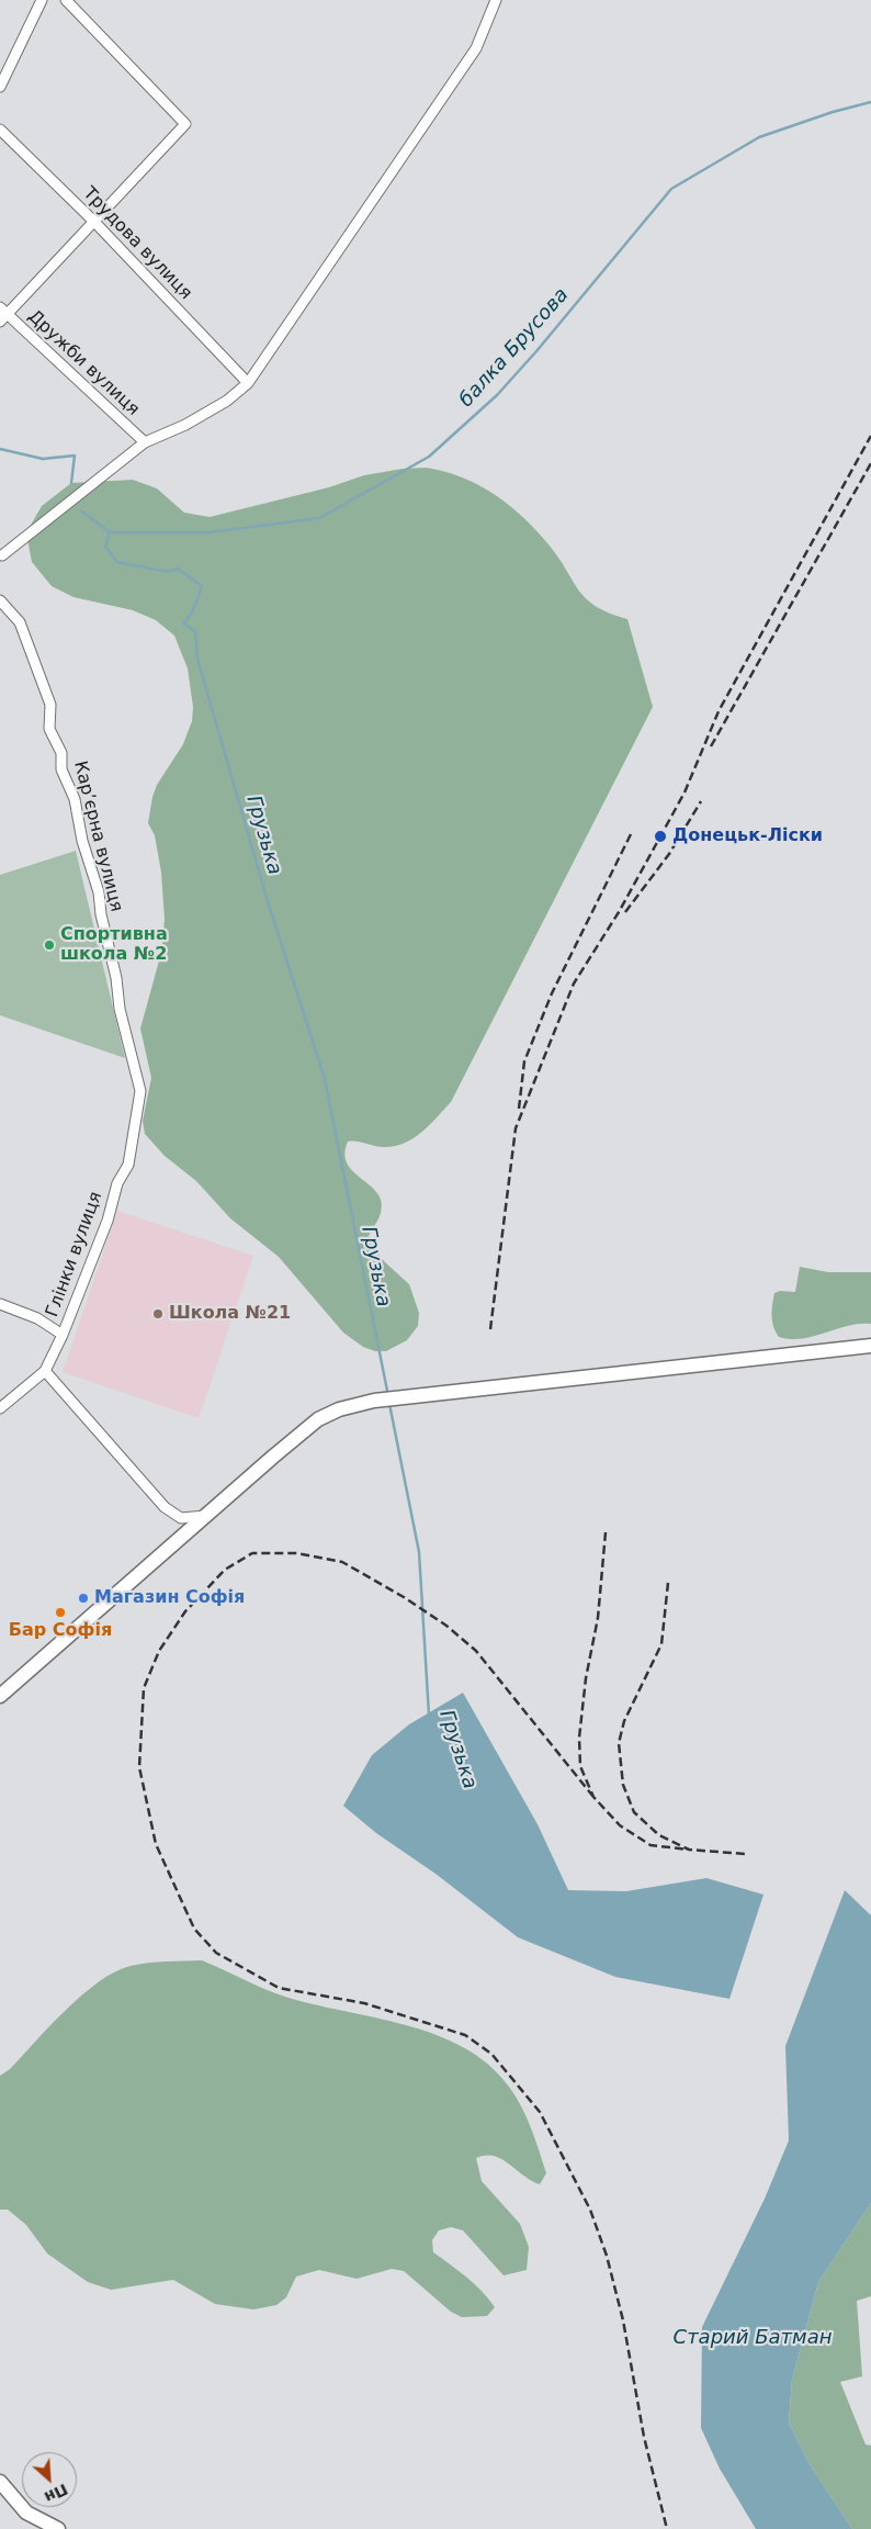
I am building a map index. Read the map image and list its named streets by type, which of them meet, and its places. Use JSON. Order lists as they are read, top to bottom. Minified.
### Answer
{"streets":{"street":["Трудова вулиця","Дружби вулиця","Кар’єрна вулиця","Глінки вулиця"]},"crossings":[["Кар’єрна вулиця","Глінки вулиця"]],"water":["балка Брусова","Грузька","Старий Батман"],"places":["Донецьк-Ліски","Спортивна школа №2","Школа №21","Магазин Софія","Бар Софія"],"north":"bottom right"}
